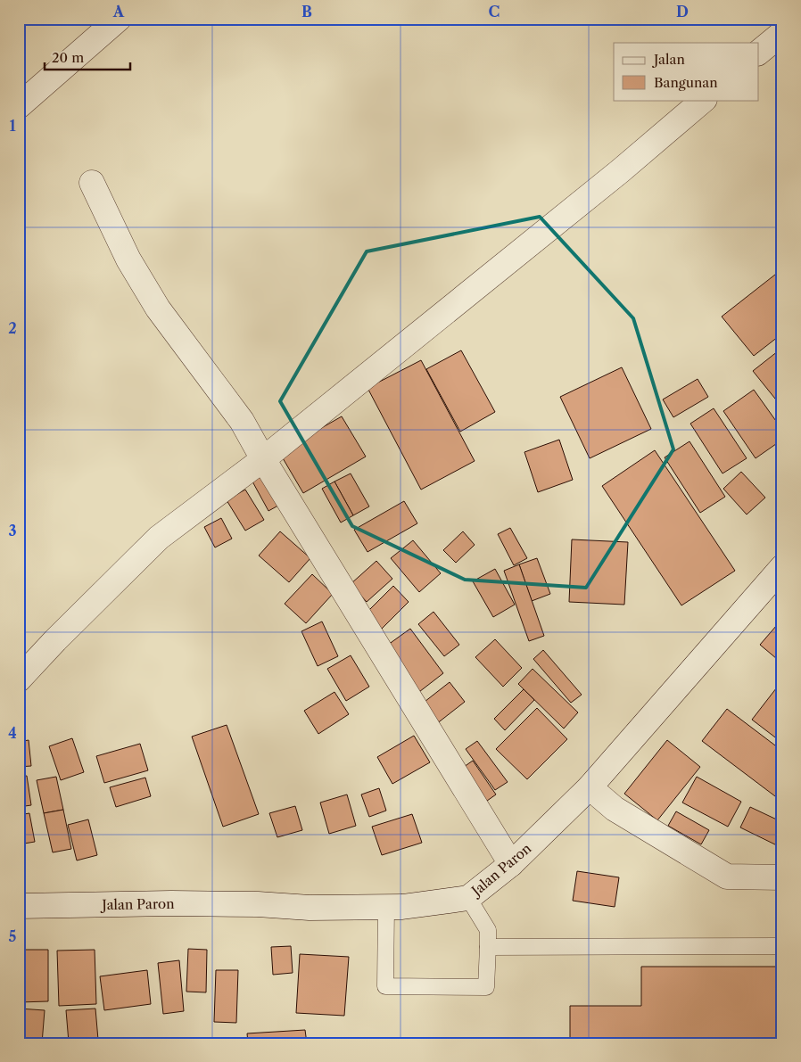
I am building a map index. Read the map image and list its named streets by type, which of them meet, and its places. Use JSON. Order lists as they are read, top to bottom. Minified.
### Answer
{"streets":{"street":["Jalan Paron"]},"legend":["Jalan","Bangunan"],"scale_bar":"20 m","grid":{"columns":["A","B","C","D"],"rows":["1","2","3","4","5"]}}
